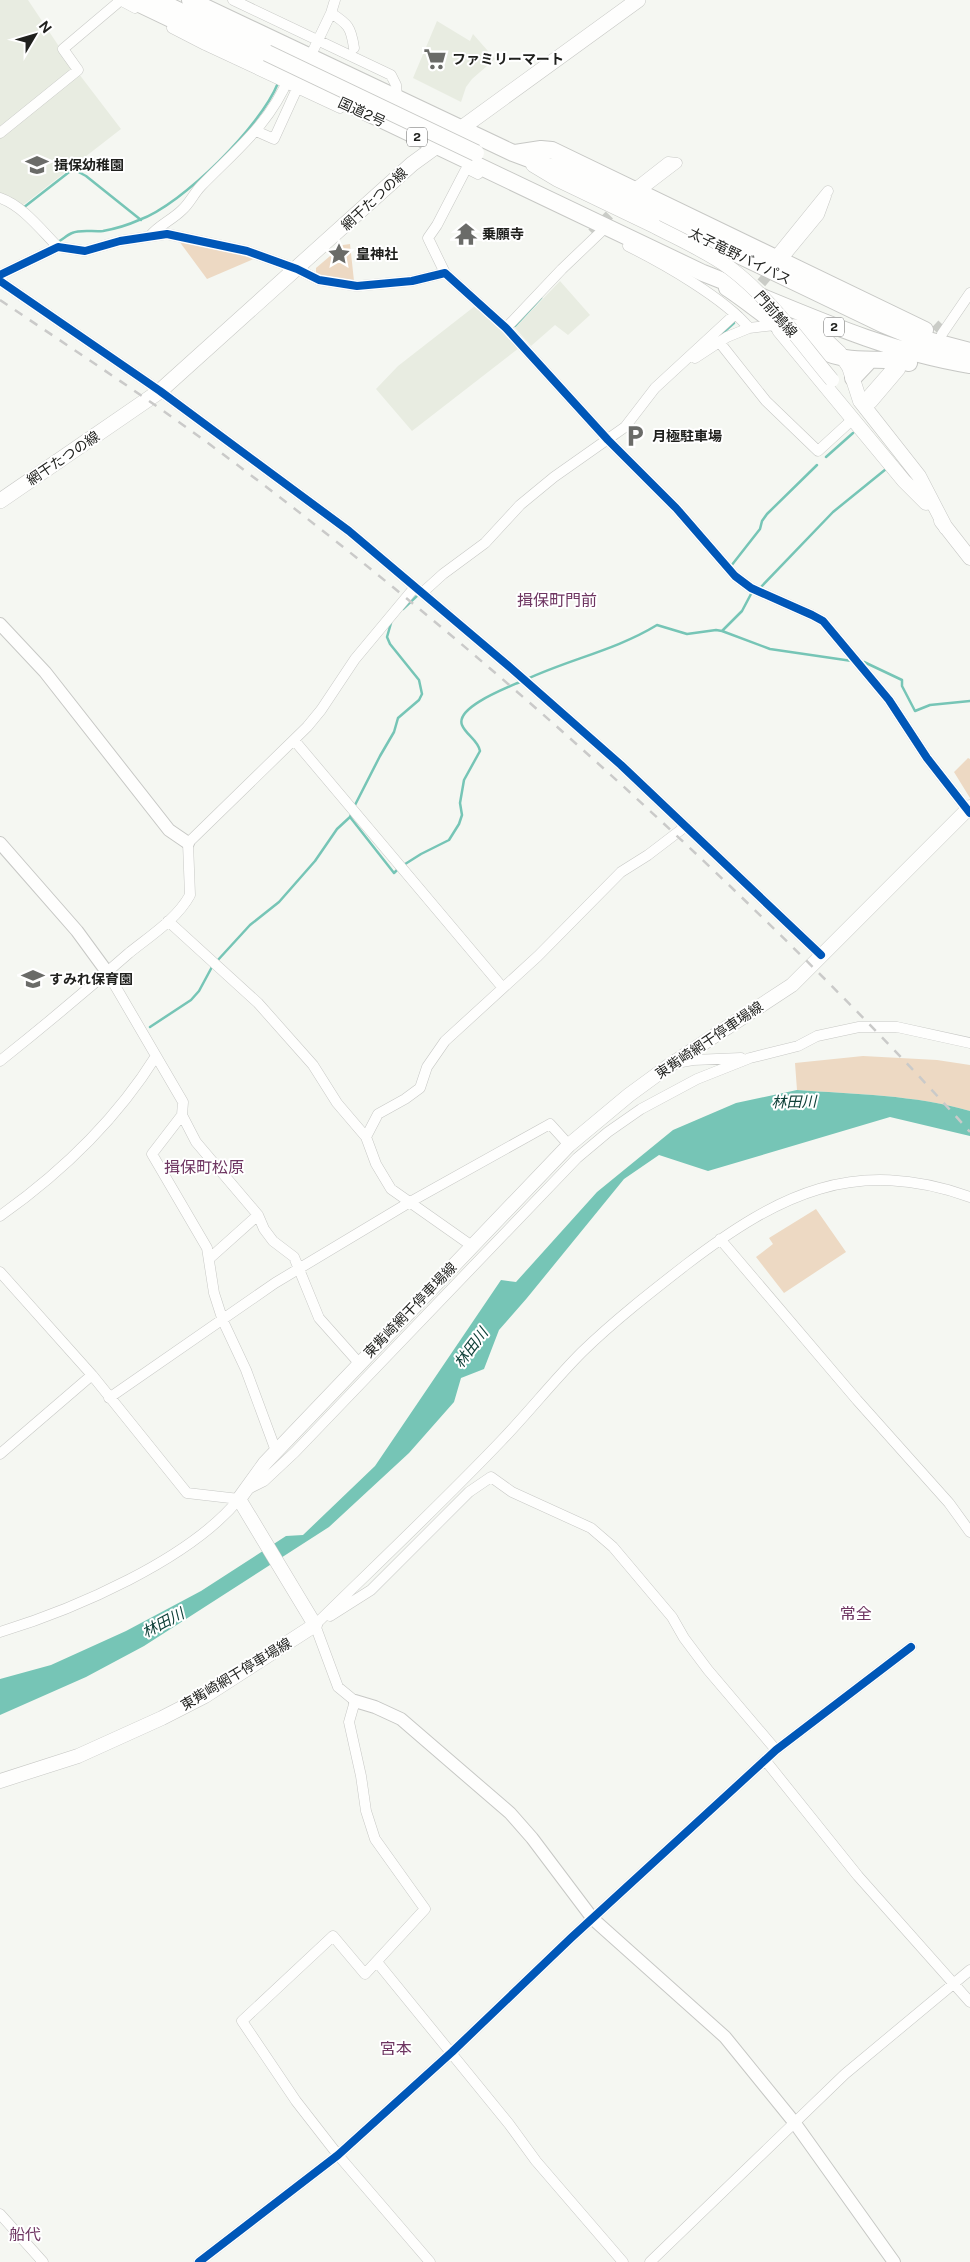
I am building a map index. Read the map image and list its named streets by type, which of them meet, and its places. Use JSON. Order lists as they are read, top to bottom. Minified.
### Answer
{"streets":{"highway":["国道2号","2","太子竜野バイパス"],"main road":["網干たつの線","門前鵤線","東觜崎網干停車場線"]},"crossings":[["国道2号","網干たつの線"],["国道2号","太子竜野バイパス"],["国道2号","門前鵤線"],["2","太子竜野バイパス"],["太子竜野バイパス","門前鵤線"]],"districts":["揖保町門前","揖保町松原","常全","宮本","船代"],"water":["林田川"],"places":{"supermarket":["ファミリーマート"],"school or university":["揖保幼稚園","すみれ保育園"],"temple":["乗願寺"],"place":["皇神社"],"parking":["月極駐車場"]},"north":"top right"}
